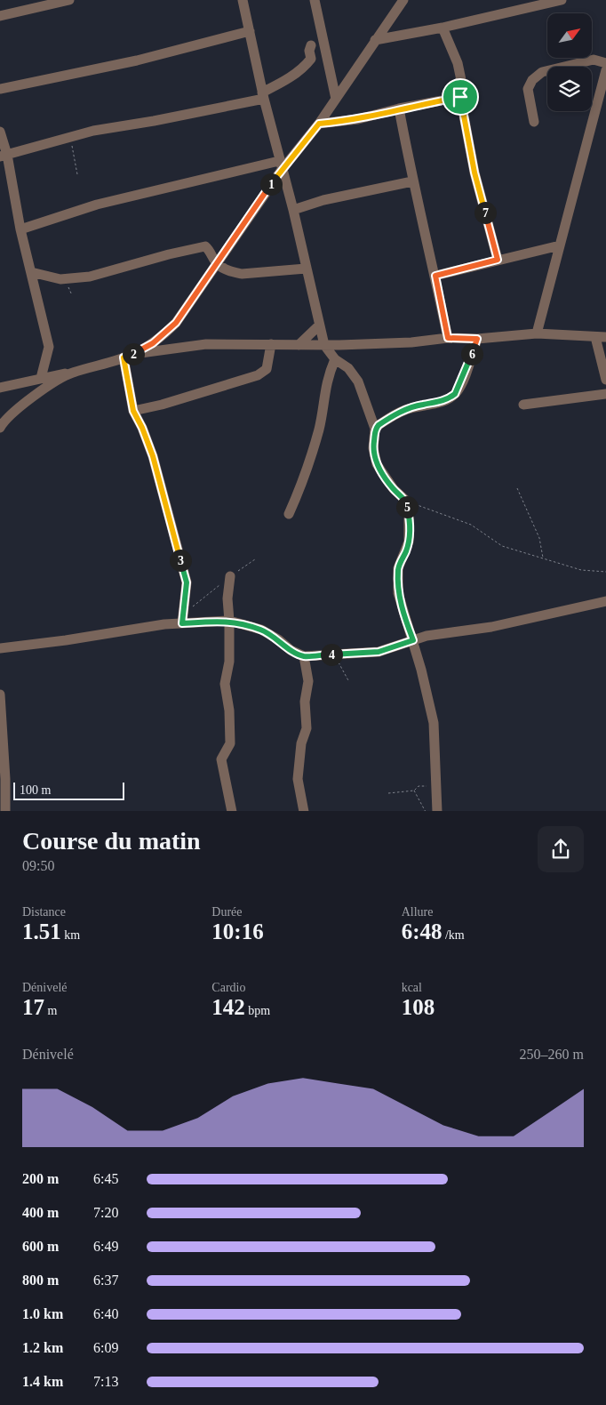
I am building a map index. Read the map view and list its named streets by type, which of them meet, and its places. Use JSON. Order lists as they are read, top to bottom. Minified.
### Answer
{"scale_bar":"100 m","north":"top right","page":{"pins":["1","7","2","6","5","3","4"],"scale":"100 m","heading":["Course du matin","09:50"],"stats":[["Distance","1.51 km"],["Durée","10:16"],["Allure","6:48 /km"],["Dénivelé","17 m"],["Cardio","142 bpm"],["kcal","108"]],"chart":["Dénivelé","250–260 m"],"list":[{"name":"200 m","note":"6:45"},{"name":"400 m","note":"7:20"},{"name":"600 m","note":"6:49"},{"name":"800 m","note":"6:37"},{"name":"1.0 km","note":"6:40"},{"name":"1.2 km","note":"6:09"},{"name":"1.4 km","note":"7:13"}]}}
